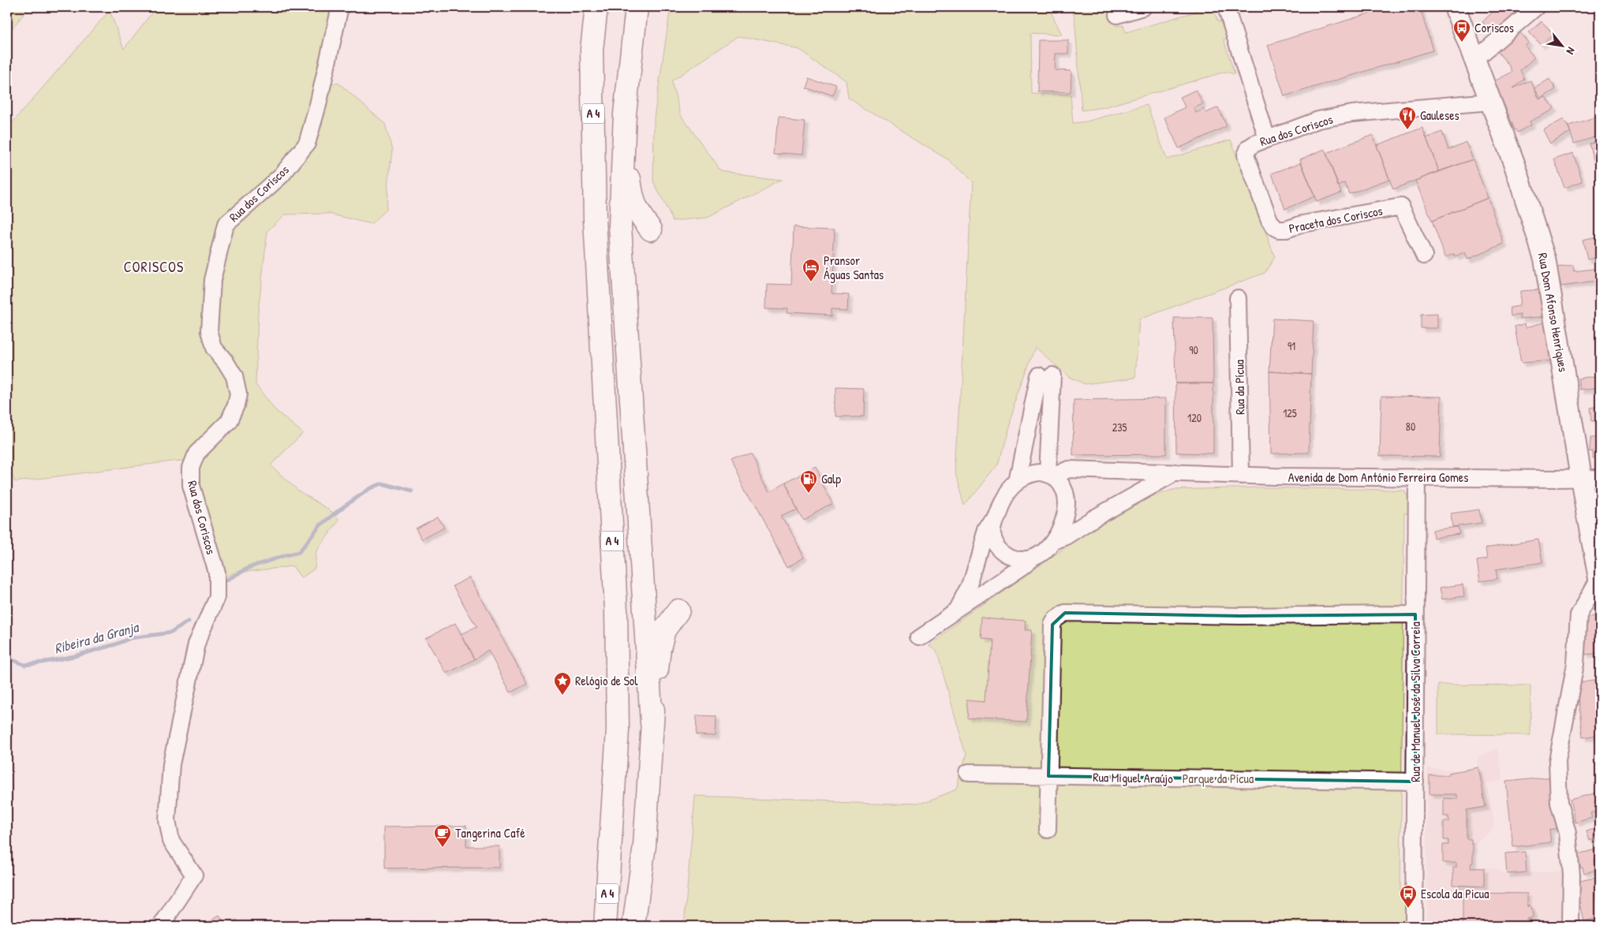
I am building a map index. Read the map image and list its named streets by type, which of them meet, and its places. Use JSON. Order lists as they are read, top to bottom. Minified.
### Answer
{"streets":{"highway":["A 4"],"main road":["Rua Dom Afonso Henriques"],"street":["Rua dos Coriscos","Praceta dos Coriscos","Rua da Pícua","Avenida de Dom António Ferreira Gomes","Rua de Manuel José da Silva Correia","Rua Miguel Araújo"]},"crossings":[["Rua dos Coriscos","Praceta dos Coriscos"],["Rua dos Coriscos","Rua Dom Afonso Henriques"],["Rua Dom Afonso Henriques","Avenida de Dom António Ferreira Gomes"],["Rua da Pícua","Avenida de Dom António Ferreira Gomes"],["Avenida de Dom António Ferreira Gomes","Rua de Manuel José da Silva Correia"],["Rua de Manuel José da Silva Correia","Rua Miguel Araújo"]],"districts":["CORISCOS"],"water":["Ribeira da Granja"],"parks":["Parque da Pícua"],"places":{"bus stop":["Coriscos","Escola da Picua"],"restaurant":["Gauleses"],"hotel":["Pransor Águas Santas"],"fuel station":["Galp"],"place":["Relógio de Sol"],"cafe":["Tangerina Café"]},"house_numbers":["91","90","125","120","80","235"],"north":"bottom right"}
